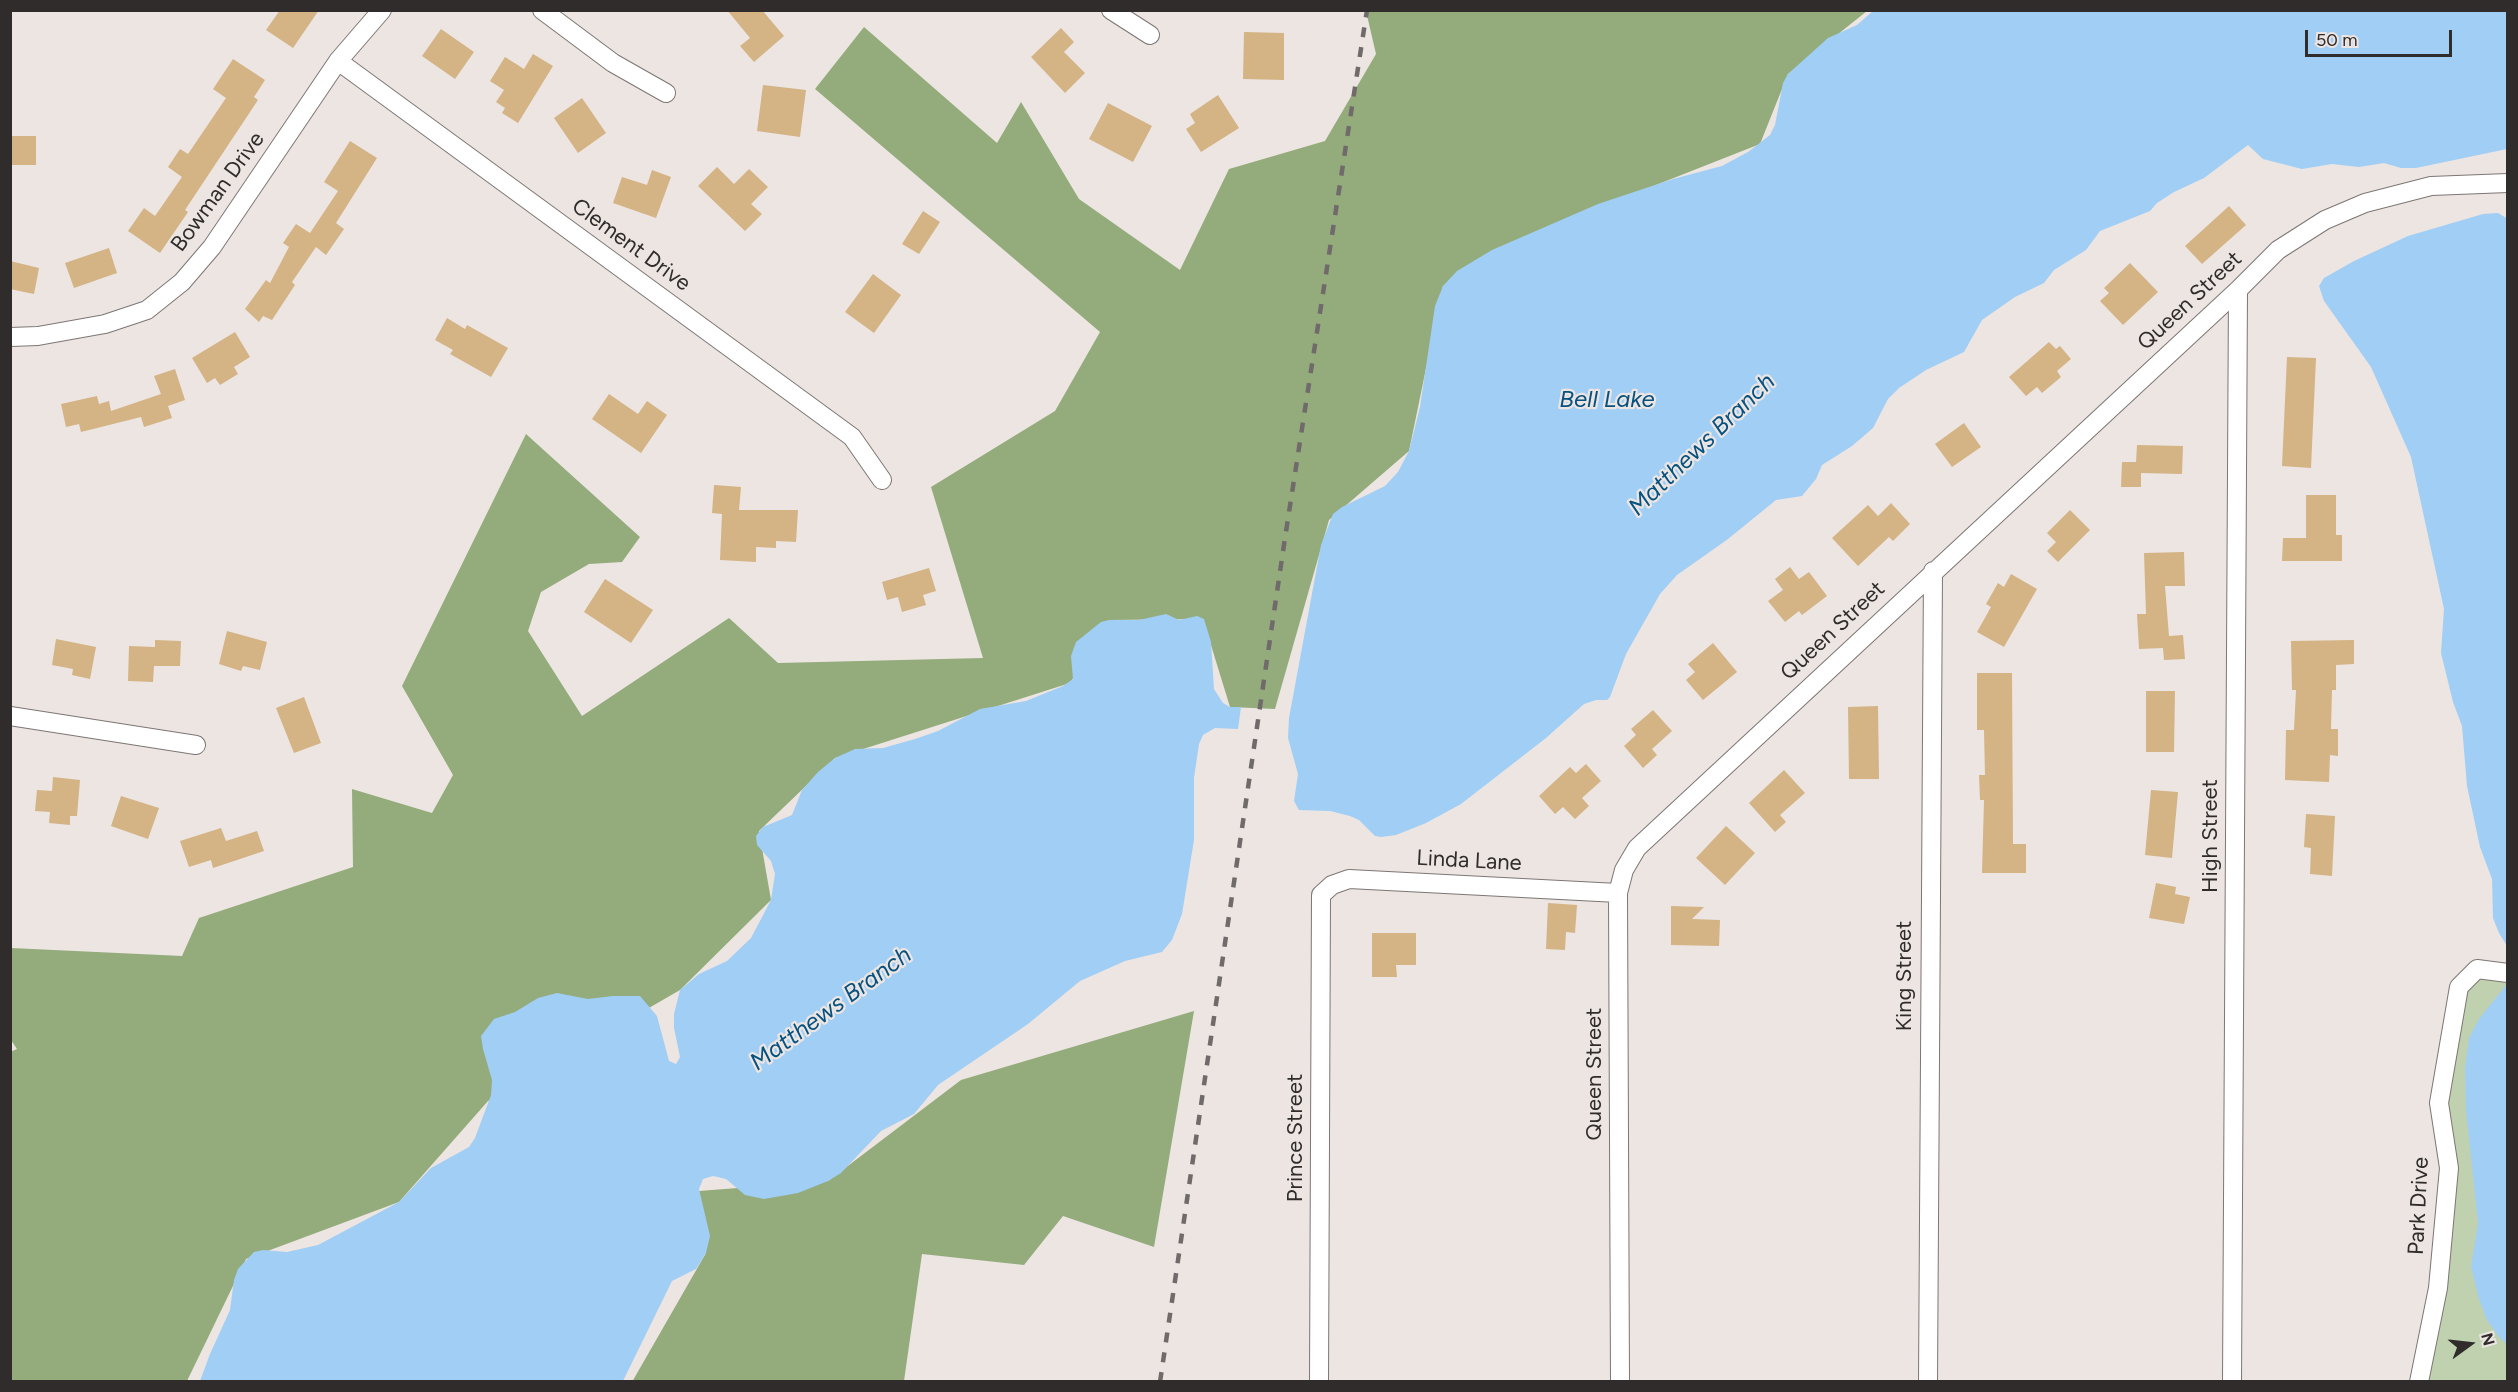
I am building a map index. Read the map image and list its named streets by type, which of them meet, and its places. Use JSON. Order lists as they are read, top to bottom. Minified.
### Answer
{"streets":{"street":["Bowman Drive","Clement Drive","Queen Street","High Street","Linda Lane","King Street","Prince Street","Park Drive"]},"crossings":[["Bowman Drive","Clement Drive"],["Queen Street","High Street"],["Queen Street","Linda Lane"],["Queen Street","King Street"],["Linda Lane","Prince Street"]],"water":["Bell Lake","Matthews Branch"],"scale_bar":"50 m","north":"right"}
